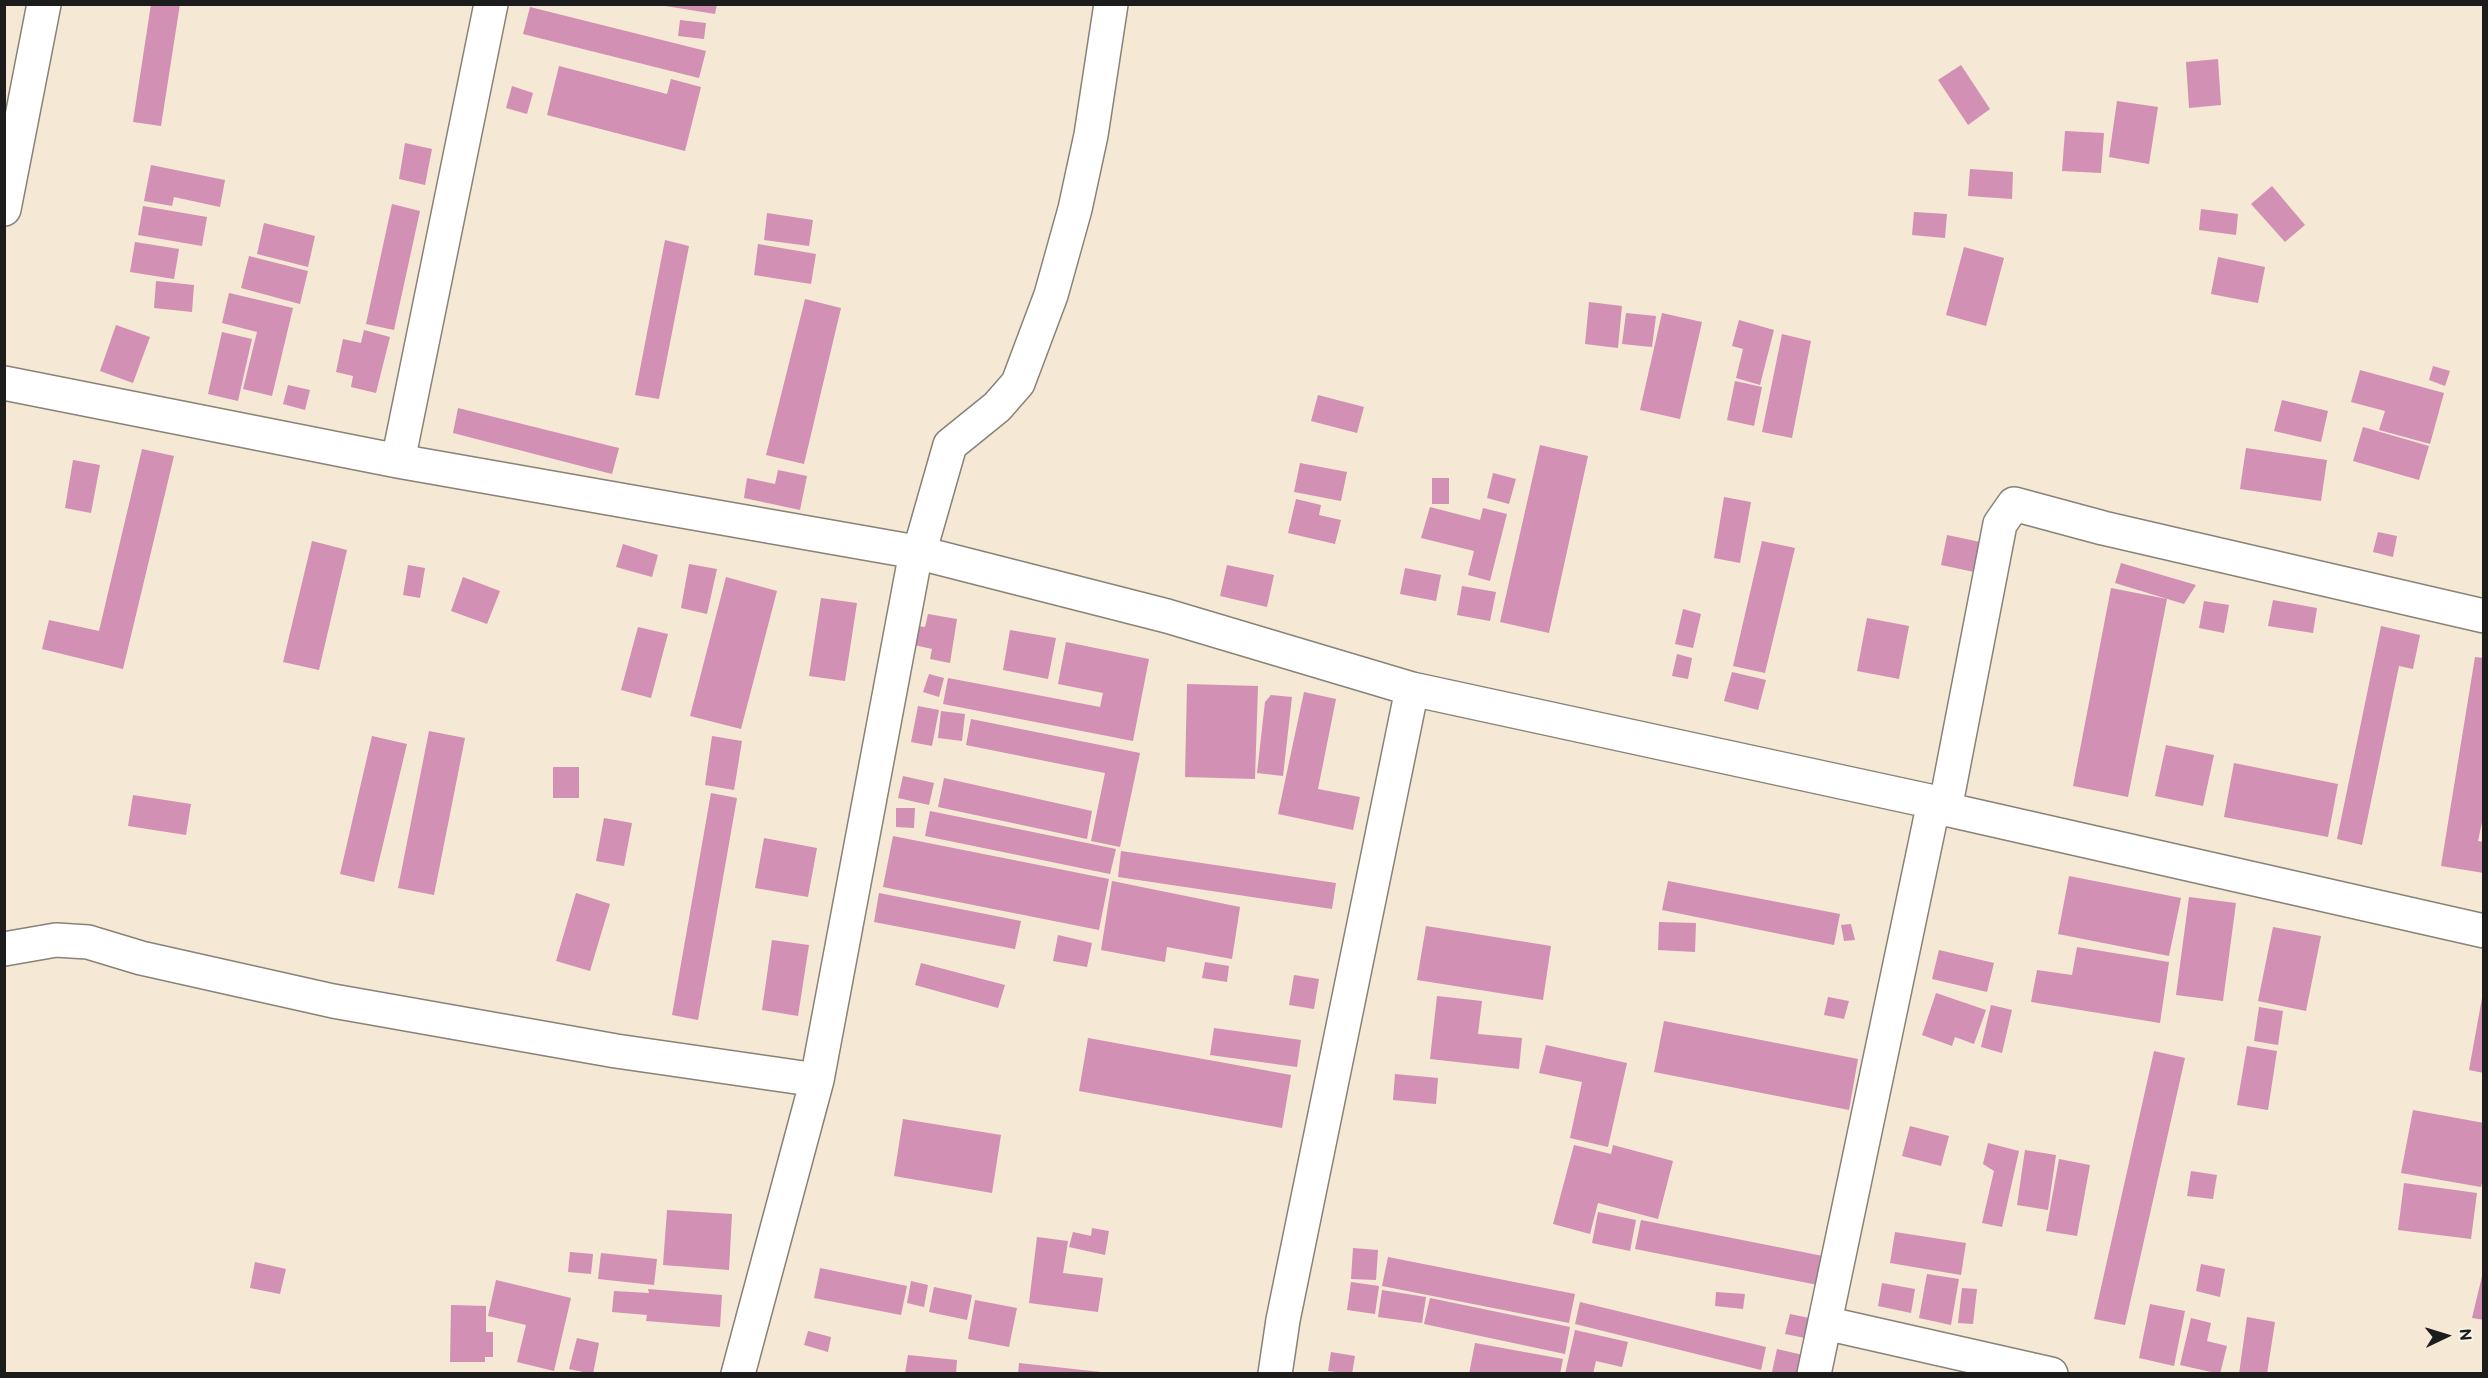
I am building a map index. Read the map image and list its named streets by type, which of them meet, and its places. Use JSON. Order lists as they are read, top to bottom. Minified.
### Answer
{"north":"right"}
